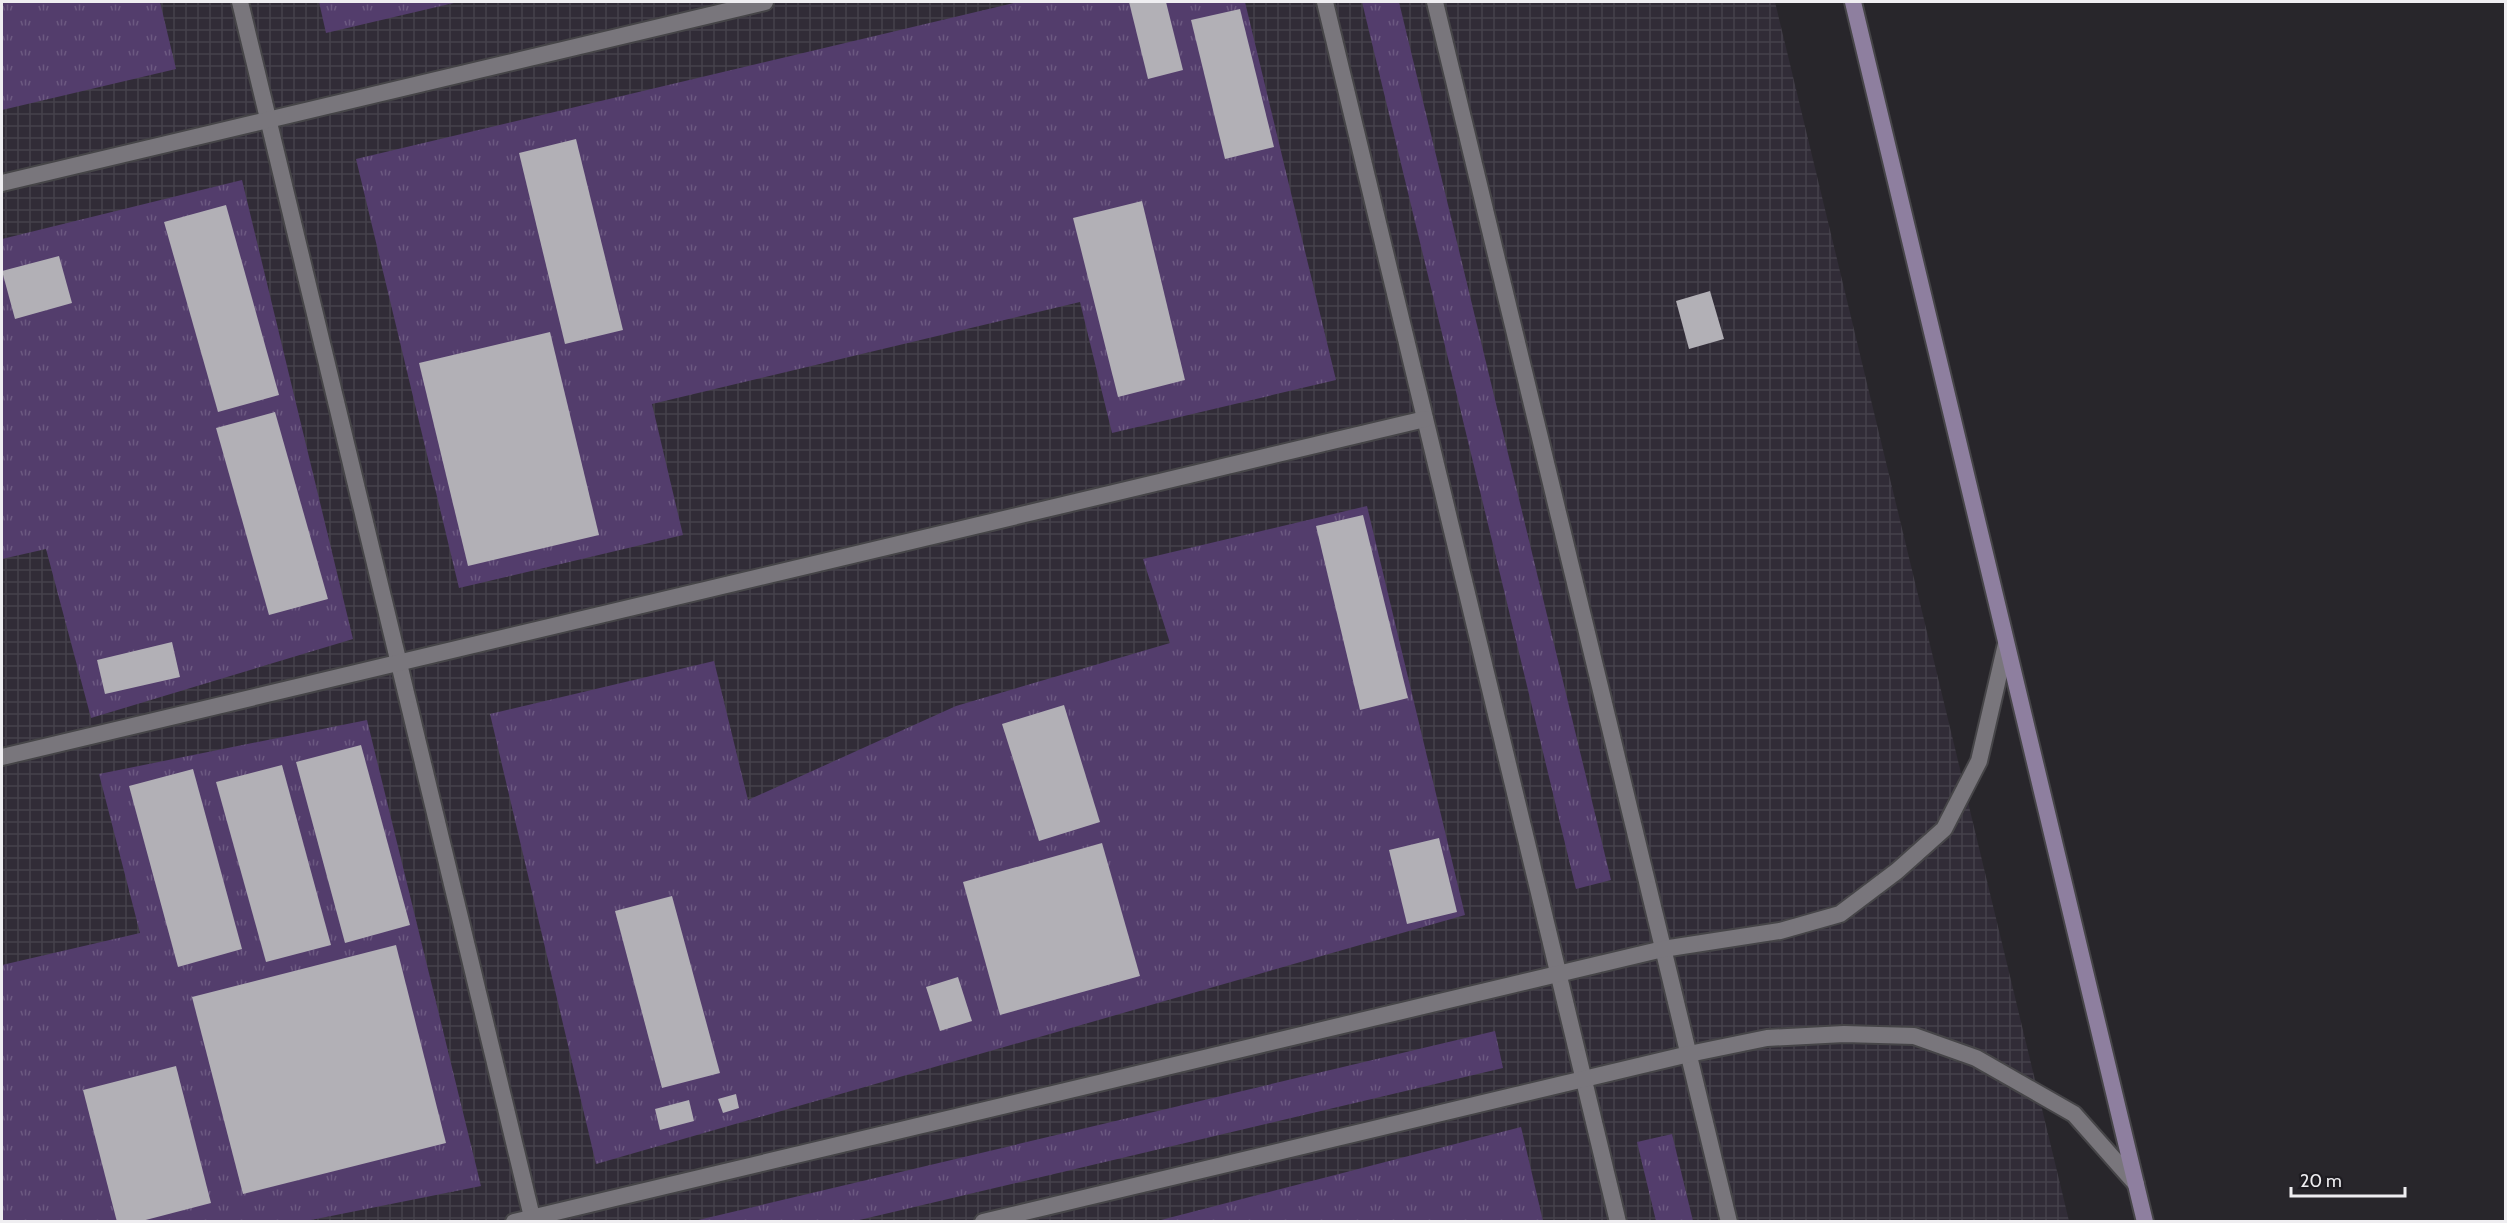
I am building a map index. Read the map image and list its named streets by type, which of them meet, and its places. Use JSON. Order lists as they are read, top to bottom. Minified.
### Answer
{"scale_bar":"20 m"}
